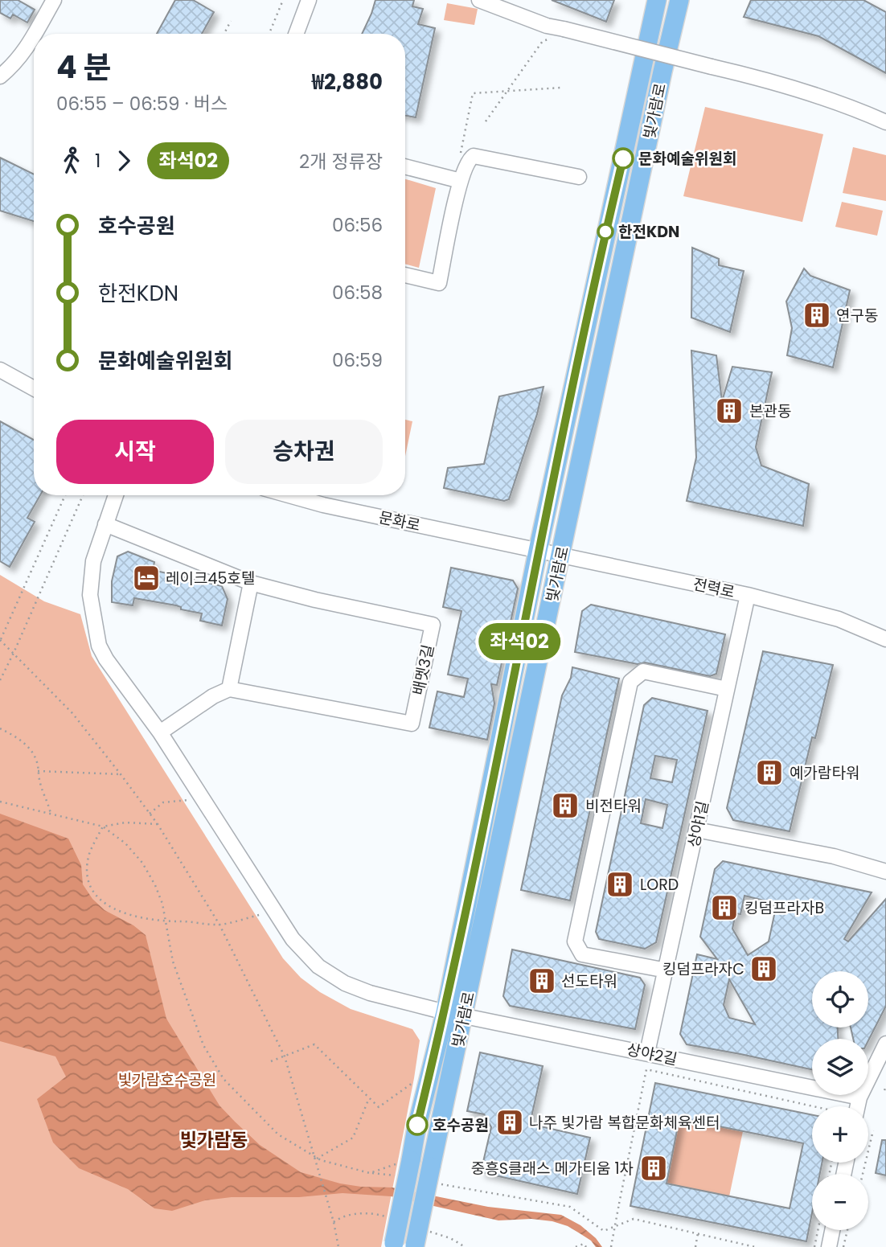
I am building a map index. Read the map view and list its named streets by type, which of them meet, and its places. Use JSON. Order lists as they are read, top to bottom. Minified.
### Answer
{"streets":{"main road":["빛가람로"],"street":["문화로","전력로","배멧3길","상야1길","상야2길"]},"crossings":[["빛가람로","문화로"],["빛가람로","전력로"],["빛가람로","상야2길"],["문화로","전력로"],["전력로","상야1길"],["상야1길","상야2길"]],"districts":["빛가람동"],"parks":["빛가람호수공원"],"places":{"other":["문화예술위원회","한전KDN","호수공원"],"building":["연구동","본관동","예가람타워","비전타워","LORD","킹덤프라자B","킹덤프라자C","선도타워","나주 빛가람 복합문화체육센터","중흥S클래스 메가티움 1차"],"hotel":["레이크45호텔"]},"lines":["bus line 좌석02"],"page":{"on_map":"좌석02","heading":["4 분","06:55 – 06:59 · 버스","₩2,880"],"legs":["1","좌석02","2개 정류장"],"list":[{"name":"호수공원","value":"06:56"},{"name":"한전KDN","value":"06:58"},{"name":"문화예술위원회","value":"06:59"}],"buttons":["시작","승차권"],"map_buttons":["+","−"]}}
